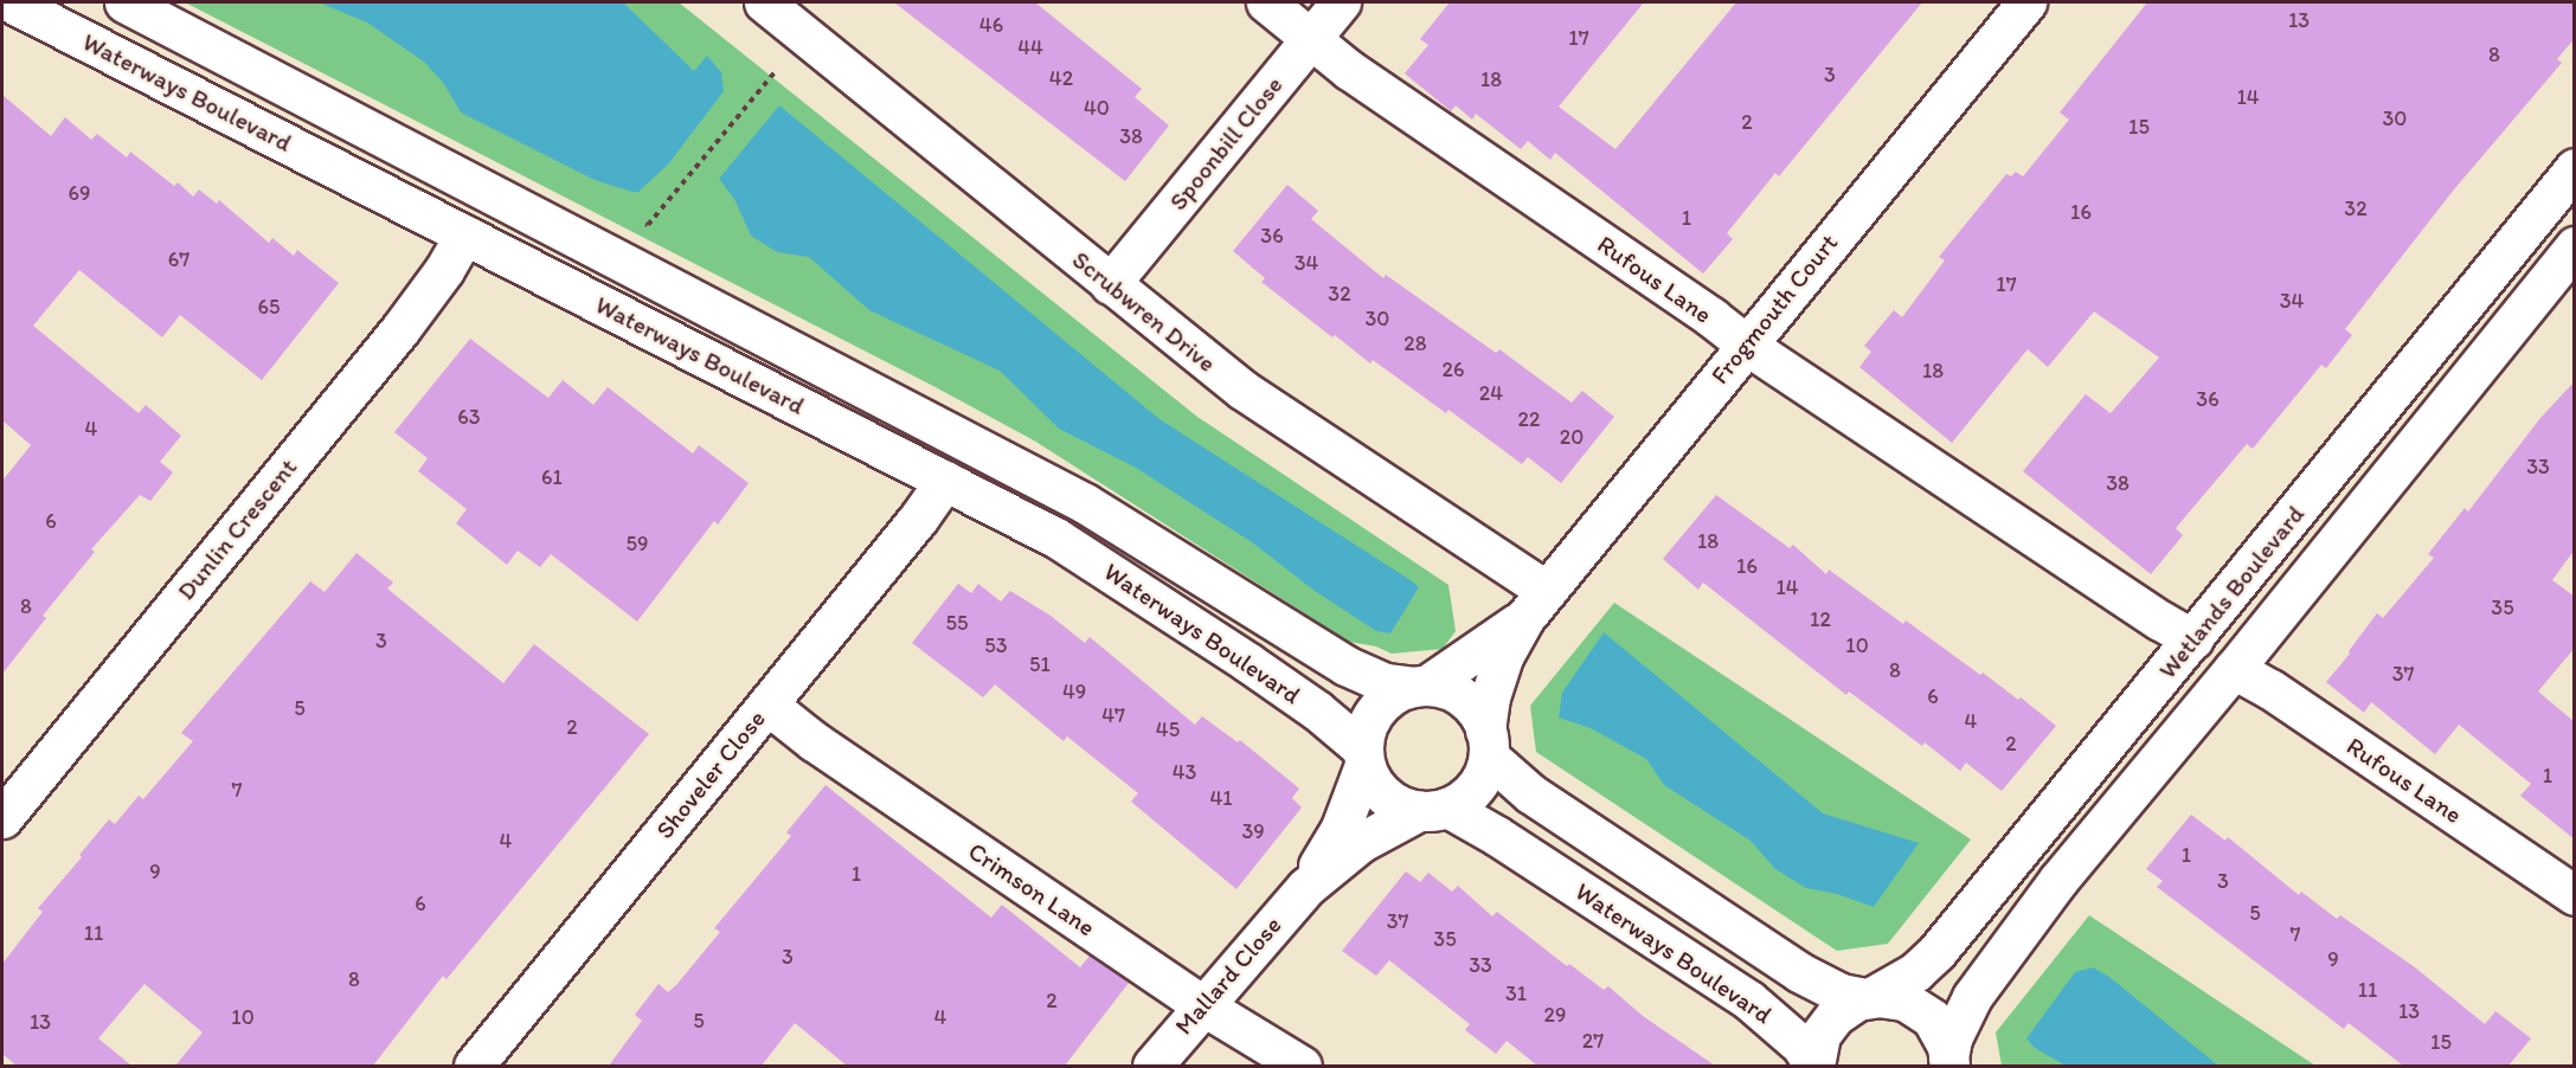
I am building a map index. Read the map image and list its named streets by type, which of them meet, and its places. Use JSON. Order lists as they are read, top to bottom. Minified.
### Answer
{"streets":{"street":["Waterways Boulevard","Spoonbill Close","Rufous Lane","Frogmouth Court","Scrubwren Drive","Dunlin Crescent","Wetlands Boulevard","Shoveler Close","Crimson Lane","Mallard Close"]},"crossings":[["Waterways Boulevard","Frogmouth Court"],["Waterways Boulevard","Dunlin Crescent"],["Waterways Boulevard","Wetlands Boulevard"],["Waterways Boulevard","Shoveler Close"],["Waterways Boulevard","Mallard Close"],["Spoonbill Close","Rufous Lane"],["Spoonbill Close","Scrubwren Drive"],["Rufous Lane","Frogmouth Court"],["Rufous Lane","Wetlands Boulevard"],["Frogmouth Court","Scrubwren Drive"],["Frogmouth Court","Mallard Close"],["Shoveler Close","Crimson Lane"],["Crimson Lane","Mallard Close"]],"house_numbers":["13","46","17","44","8","3","42","18","14","40","30","2","15","38","69","32","16","1","36","67","34","17","32","34","65","30","28","26","18","24","36","63","22","4","20","33","61","38","6","18","59","16","14","8","35","12","55","3","53","10","51","8","37","49","6","5","47","4","2","45","2","43","1","7","41","39","4","1","9","1","3","6","5","37","11","7","35","3","9","33","8","11","31","2","13","29","10","4","5","13","27","15"]}
